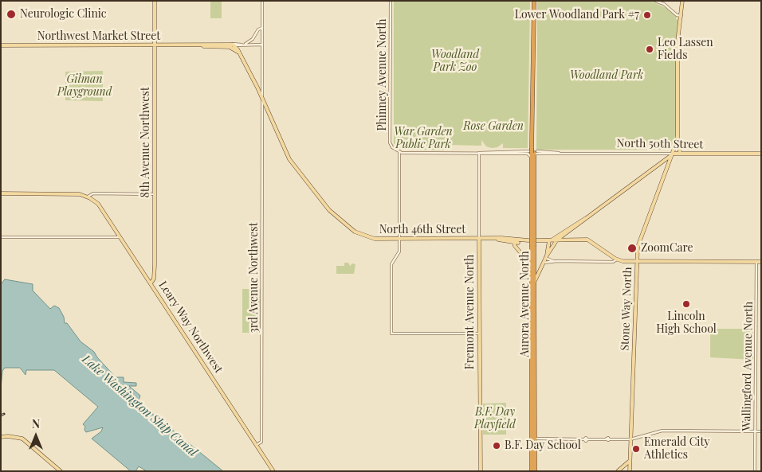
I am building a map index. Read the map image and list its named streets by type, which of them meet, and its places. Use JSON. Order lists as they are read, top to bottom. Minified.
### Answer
{"streets":{"highway":["Aurora Avenue North"],"main road":["Northwest Market Street","8th Avenue Northwest","North 50th Street","North 46th Street","Stone Way North","Fremont Avenue North","Leary Way Northwest"],"street":["Phinney Avenue North","3rd Avenue Northwest","Wallingford Avenue North"]},"crossings":[["Northwest Market Street","8th Avenue Northwest"],["Phinney Avenue North","North 50th Street"],["8th Avenue Northwest","Leary Way Northwest"],["North 50th Street","Aurora Avenue North"],["North 50th Street","Stone Way North"],["North 50th Street","Fremont Avenue North"],["North 46th Street","Aurora Avenue North"],["North 46th Street","Fremont Avenue North"],["3rd Avenue Northwest","Leary Way Northwest"]],"water":["Lake Washington Ship Canal"],"parks":["Woodland Park Zoo","Woodland Park","Gilman Playground","Rose Garden","War Garden Public Park","B.F. Day Playfield"],"places":["Neurologic Clinic","Lower Woodland Park #7","Leo Lassen Fields","ZoomCare","Lincoln High School","B.F. Day School","Emerald City Athletics"],"north":"top"}
